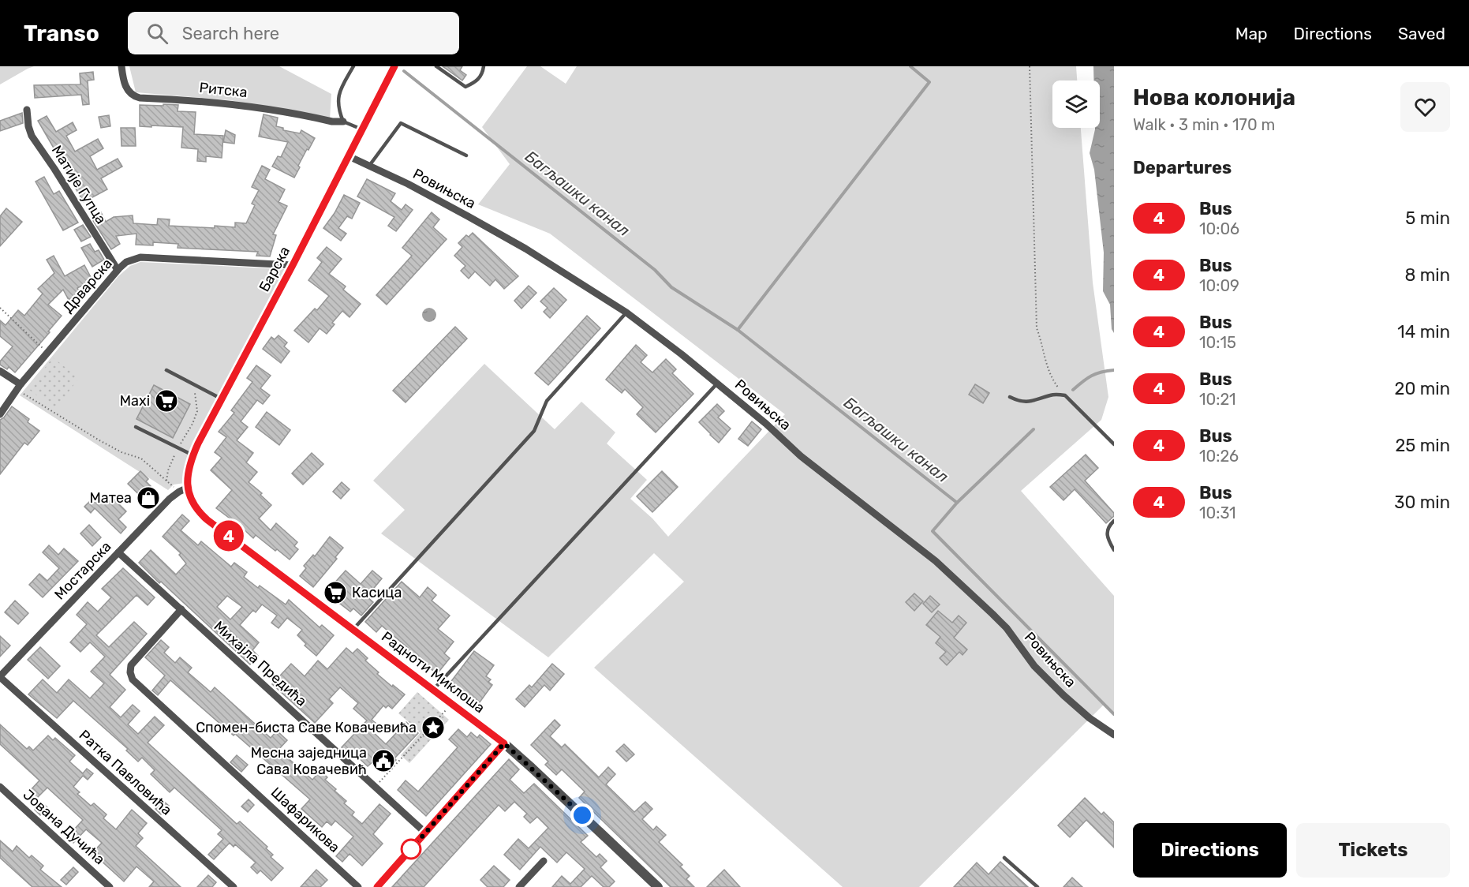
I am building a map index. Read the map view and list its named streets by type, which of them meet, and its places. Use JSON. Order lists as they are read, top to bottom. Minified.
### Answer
{"streets":{"street":["Ритска","Матије Гупца","Ровињска","Барска","Дрварска","Мостарска","Михајла Предића","Радноти Миклоша","Ратка Павловића","Шафарикова","Јована Дучића"]},"crossings":[["Матије Гупца","Дрварска"],["Ровињска","Барска"],["Барска","Дрварска"],["Барска","Мостарска"],["Барска","Радноти Миклоша"],["Мостарска","Михајла Предића"],["Мостарска","Радноти Миклоша"],["Мостарска","Ратка Павловића"],["Михајла Предића","Шафарикова"]],"water":["Багљашки канал"],"places":{"supermarket":["Maxi","Касица"],"shop":["Матеа"],"place":["Спомен-биста Саве Ковачевића"],"public building":["Месна заједница Сава Ковачевић"]},"lines":["bus line 4"],"page":{"header":"Transo","search":"Search here","nav":["Map","Directions","Saved"],"on_map":"4","heading":[["Нова колонија","Walk · 3 min · 170 m"],"Departures"],"list":[{"mark":"4","name":"Bus","note":"10:06","value":"5 min"},{"mark":"4","name":"Bus","note":"10:09","value":"8 min"},{"mark":"4","name":"Bus","note":"10:15","value":"14 min"},{"mark":"4","name":"Bus","note":"10:21","value":"20 min"},{"mark":"4","name":"Bus","note":"10:26","value":"25 min"},{"mark":"4","name":"Bus","note":"10:31","value":"30 min"}],"buttons":["Directions","Tickets"]}}
